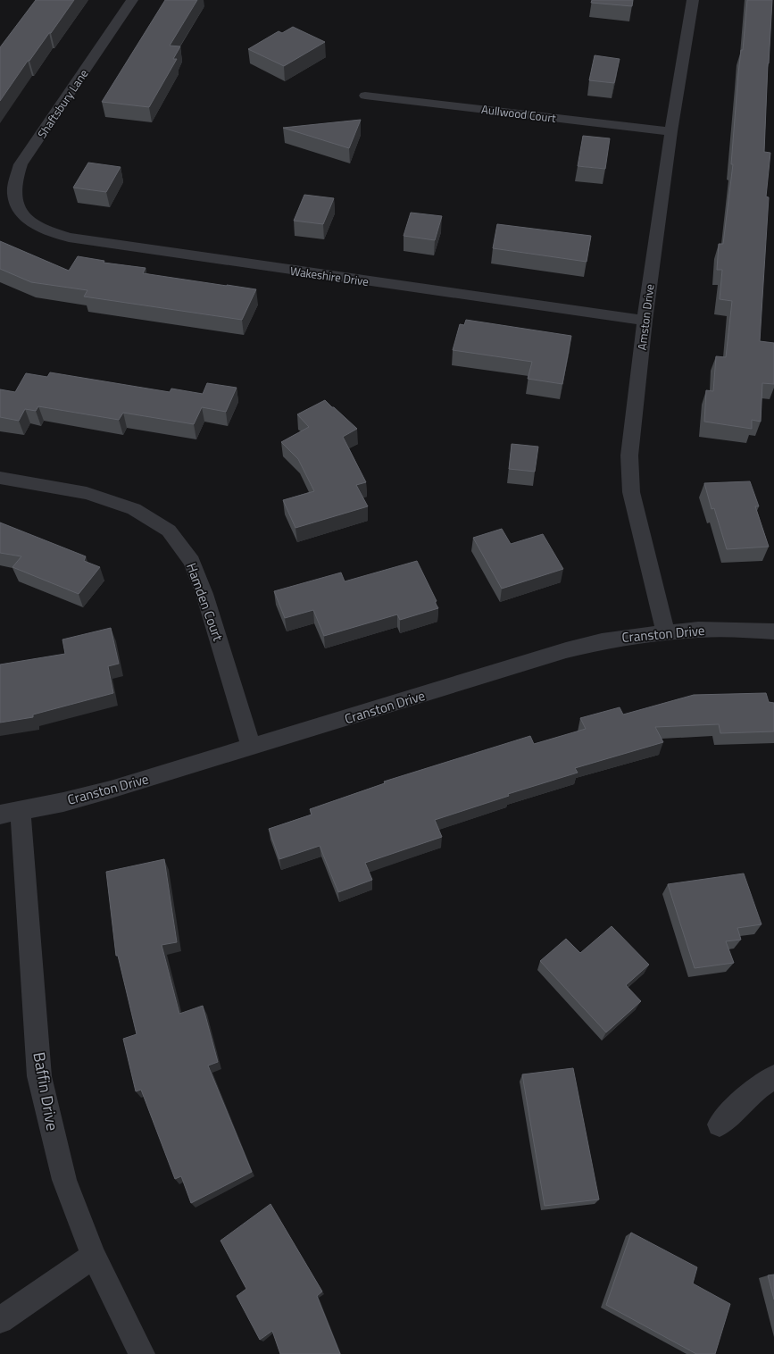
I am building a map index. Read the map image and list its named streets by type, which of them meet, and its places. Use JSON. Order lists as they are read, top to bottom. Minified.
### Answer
{"streets":{"street":["Shaftsbury Lane","Aullwood Court","Wakeshire Drive","Amston Drive","Hamden Court","Cranston Drive","Baffin Drive"]},"crossings":[["Shaftsbury Lane","Wakeshire Drive"],["Aullwood Court","Amston Drive"],["Wakeshire Drive","Amston Drive"],["Amston Drive","Cranston Drive"],["Hamden Court","Cranston Drive"],["Cranston Drive","Baffin Drive"]]}
